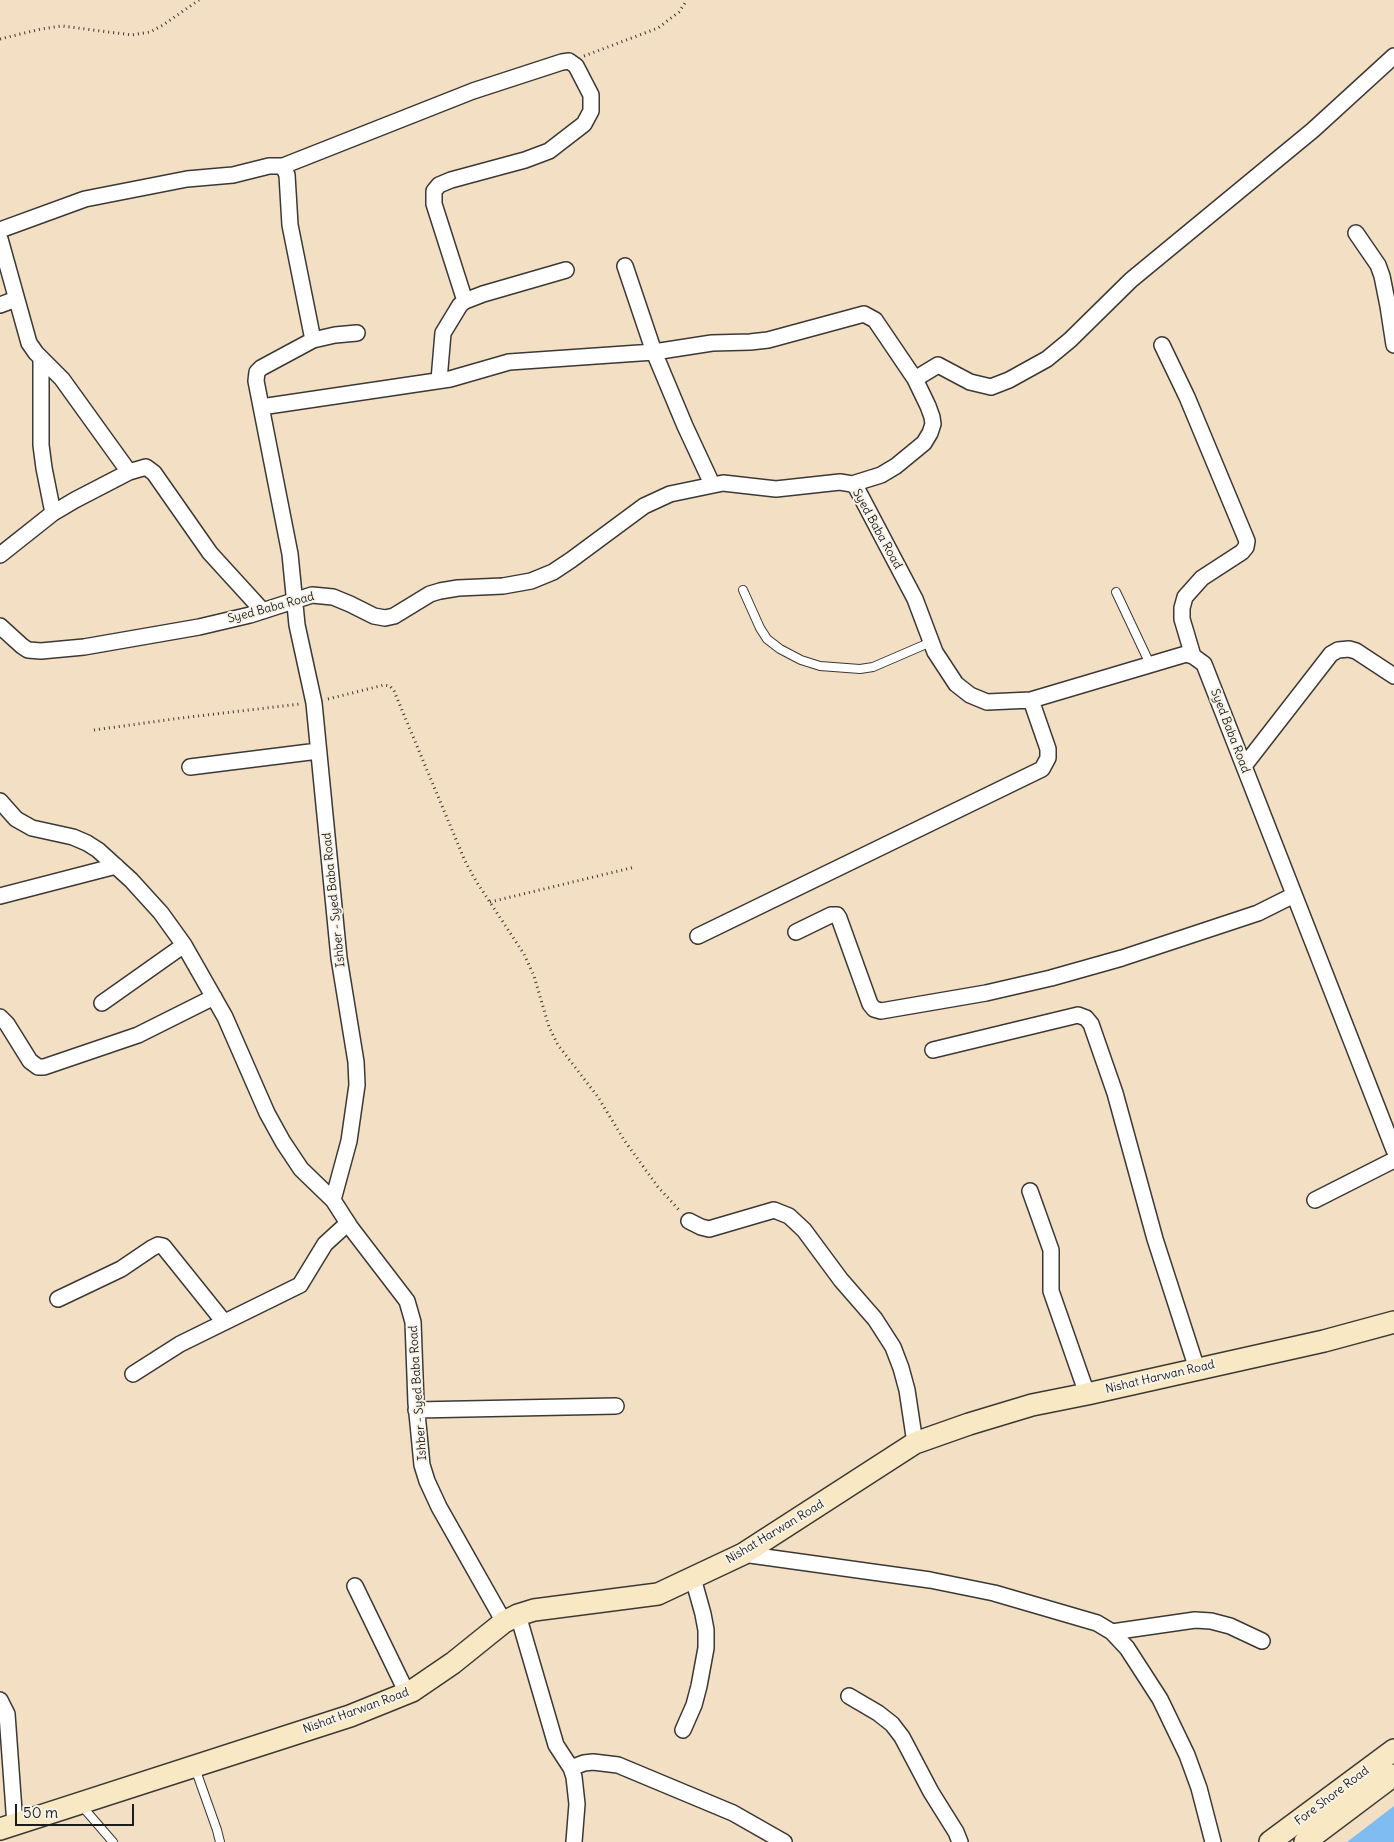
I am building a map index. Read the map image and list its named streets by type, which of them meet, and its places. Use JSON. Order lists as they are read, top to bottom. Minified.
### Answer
{"streets":{"main road":["Nishat Harwan Road","Fore Shore Road"],"street":["Syed Baba Road","Ishber - Syed Baba Road"]},"crossings":[["Syed Baba Road","Ishber - Syed Baba Road"],["Ishber - Syed Baba Road","Nishat Harwan Road"]],"scale_bar":"50 m"}
